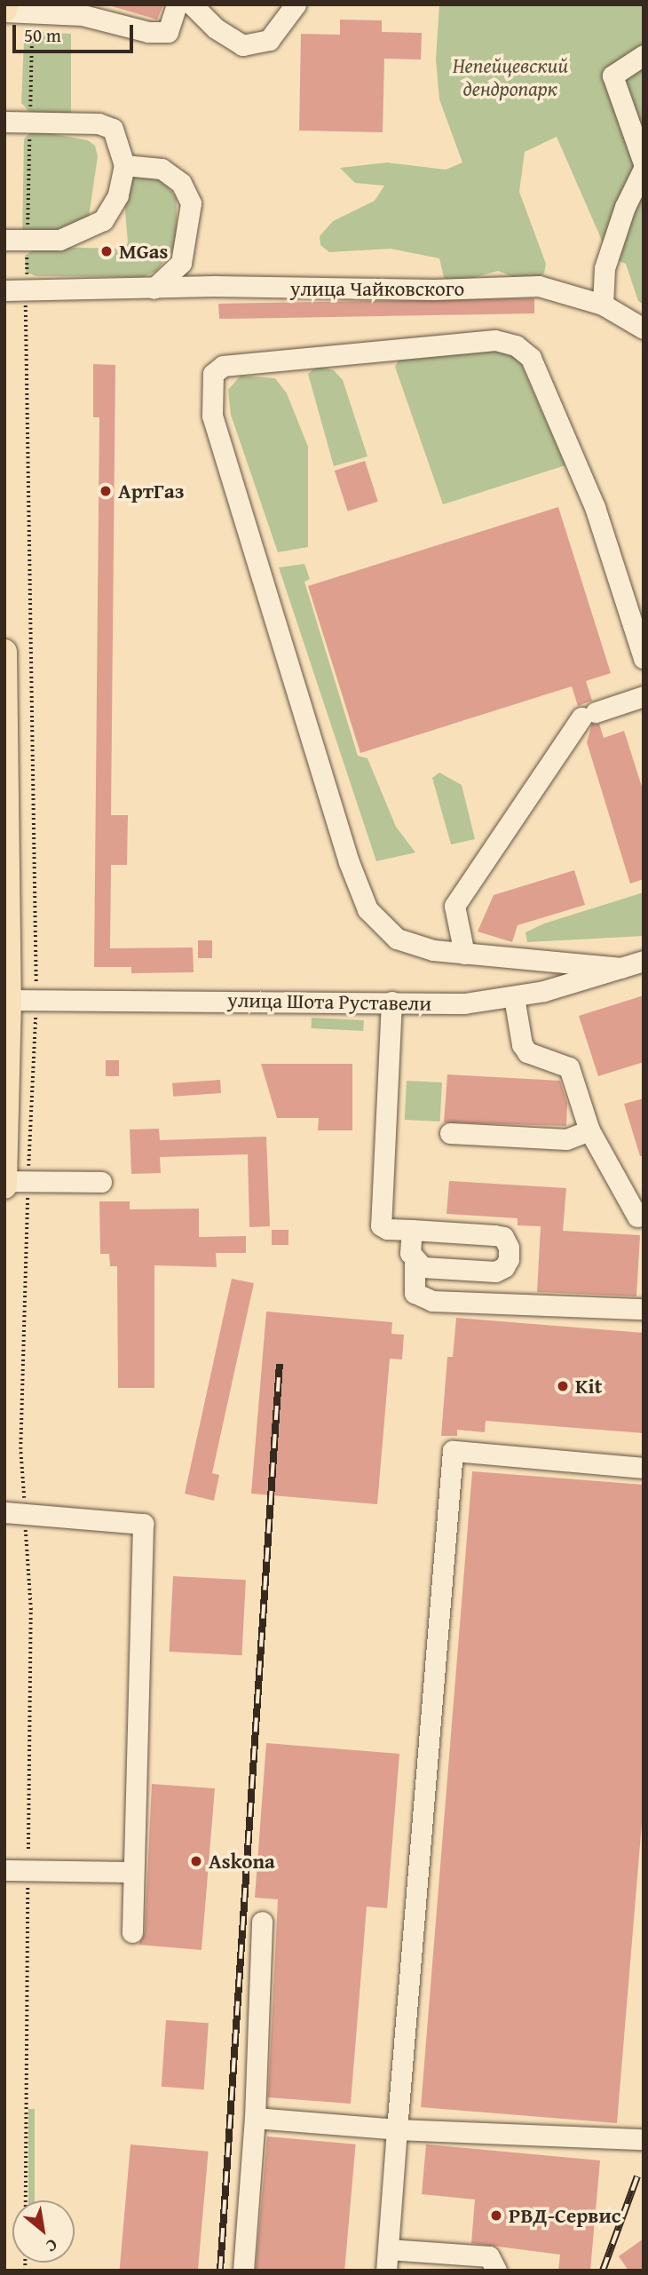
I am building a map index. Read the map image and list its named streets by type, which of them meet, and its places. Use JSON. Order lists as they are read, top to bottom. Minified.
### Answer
{"streets":{"street":["улица Чайковского","улица Шота Руставели"]},"parks":["Непейцевский дендропарк"],"places":["MGas","АртГаз","Kit","Askona","РВД-Сервис"],"scale_bar":"50 m","north":"bottom right"}
